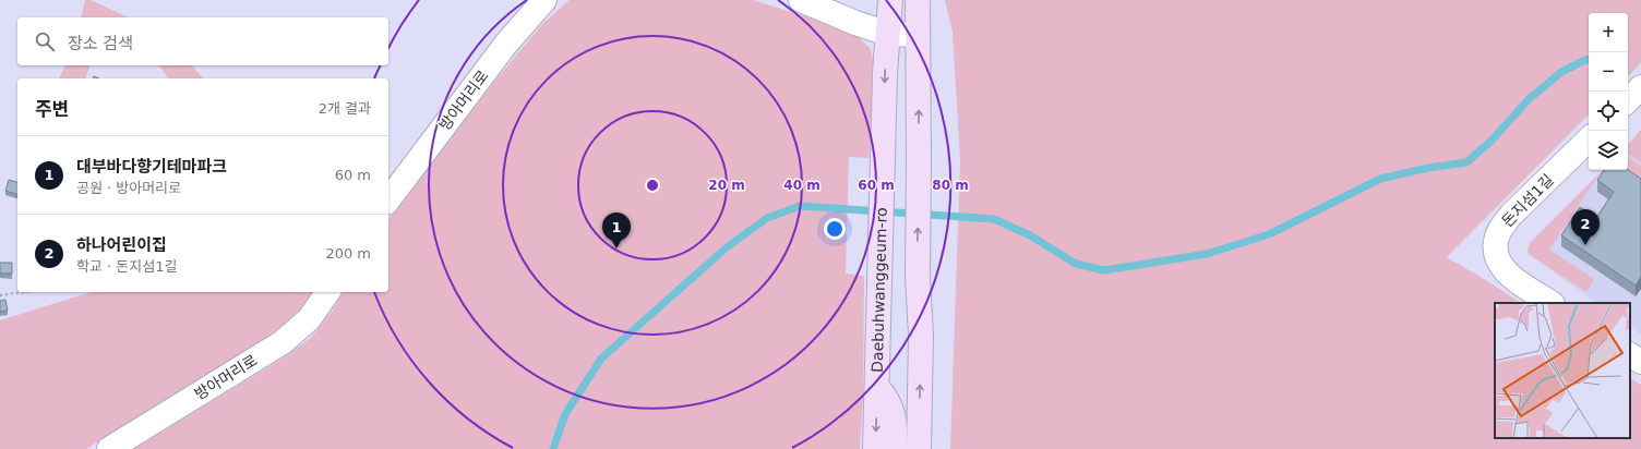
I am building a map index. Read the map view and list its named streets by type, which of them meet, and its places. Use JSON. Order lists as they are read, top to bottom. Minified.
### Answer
{"streets":{"main road":["Daebuhwanggeum-ro"],"street":["방아머리로","돈지섬1길"]},"page":{"map_buttons":["+","−"],"search":"장소 검색","heading":["주변","2개 결과"],"list":[{"mark":"1","name":"대부바다향기테마파크","note":"공원 · 방아머리로","value":"60 m"},{"mark":"2","name":"하나어린이집","note":"학교 · 돈지섬1길","value":"200 m"}],"pins":["2","1"]},"rings":["20 m","40 m","60 m","80 m"]}
